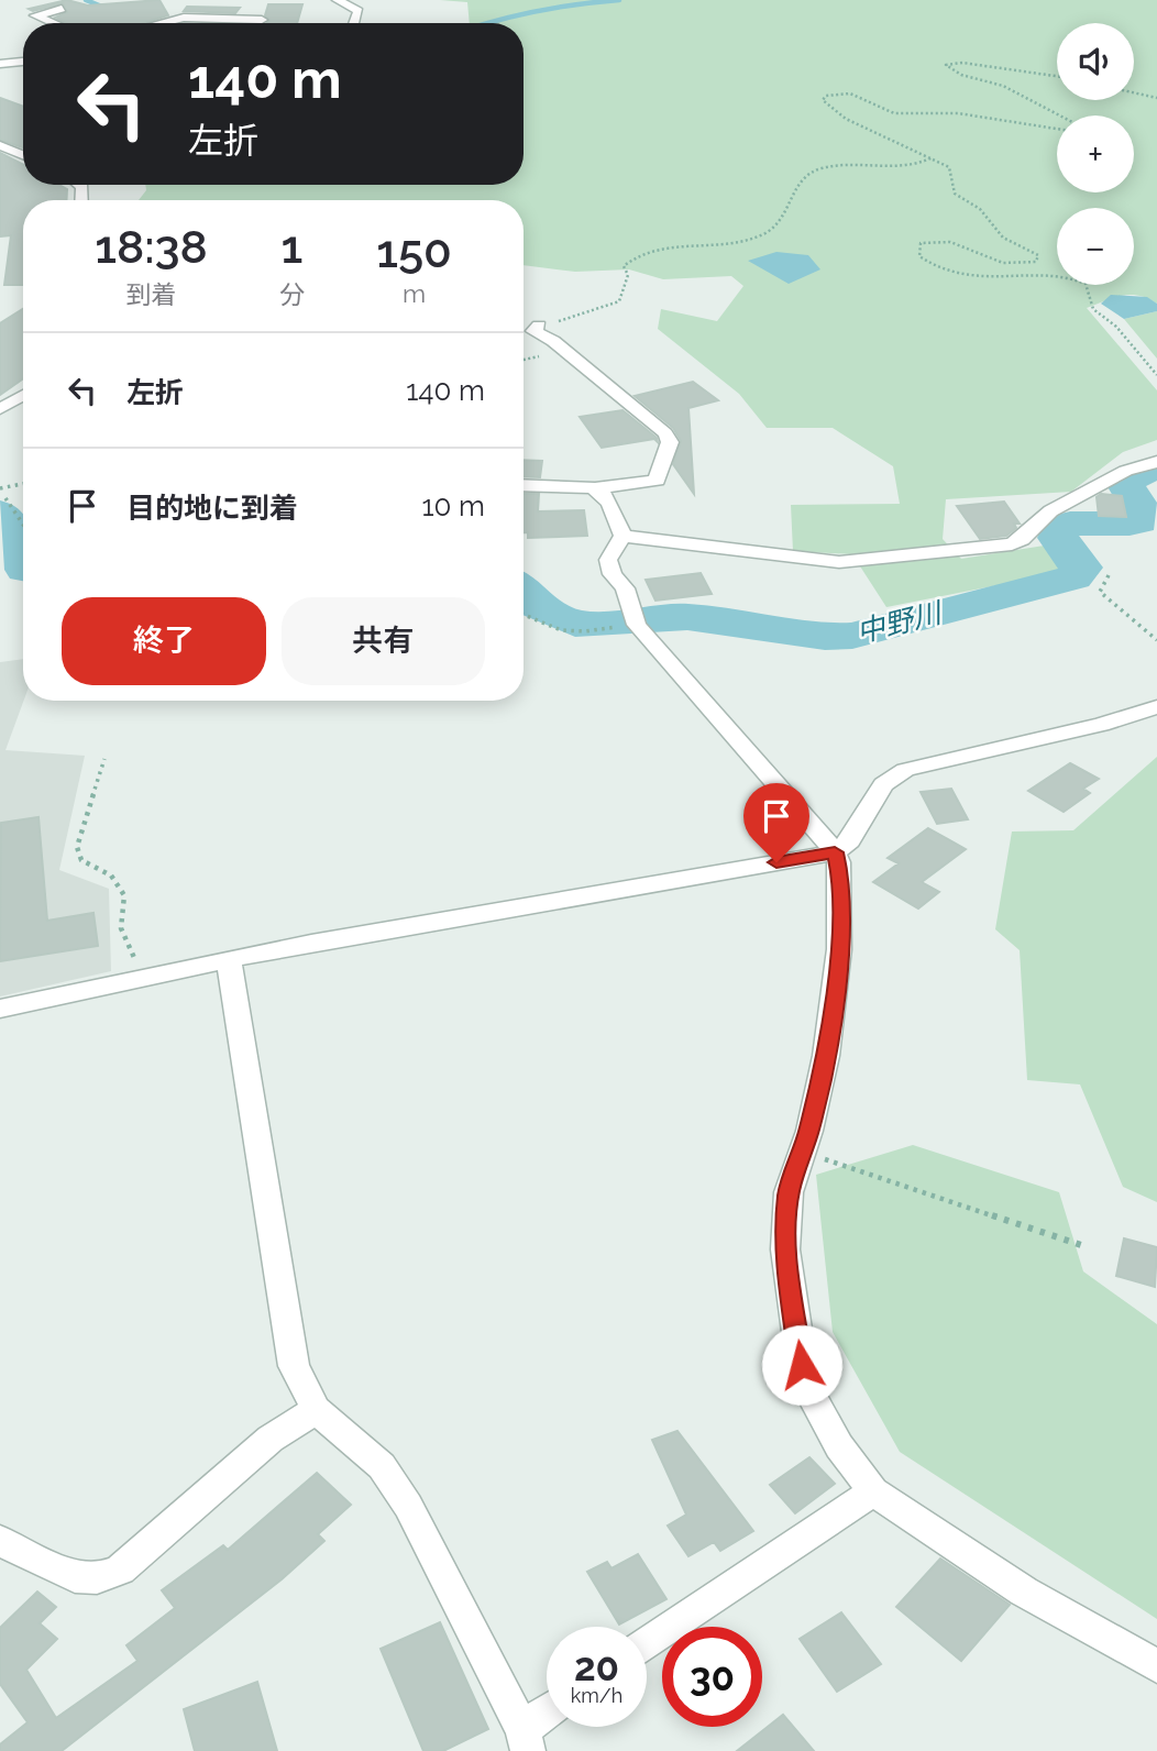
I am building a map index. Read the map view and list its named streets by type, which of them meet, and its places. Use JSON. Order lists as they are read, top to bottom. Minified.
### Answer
{"water":["中野川"],"page":{"map_buttons":["+","−"],"turn":["140 m","左折"],"eta":["18:38","到着","1","分","150","m"],"list":[{"name":"左折","value":"140 m"},{"name":"目的地に到着","value":"10 m"}],"buttons":["終了","共有"],"speed":"20 km/h","limit":"30"}}
